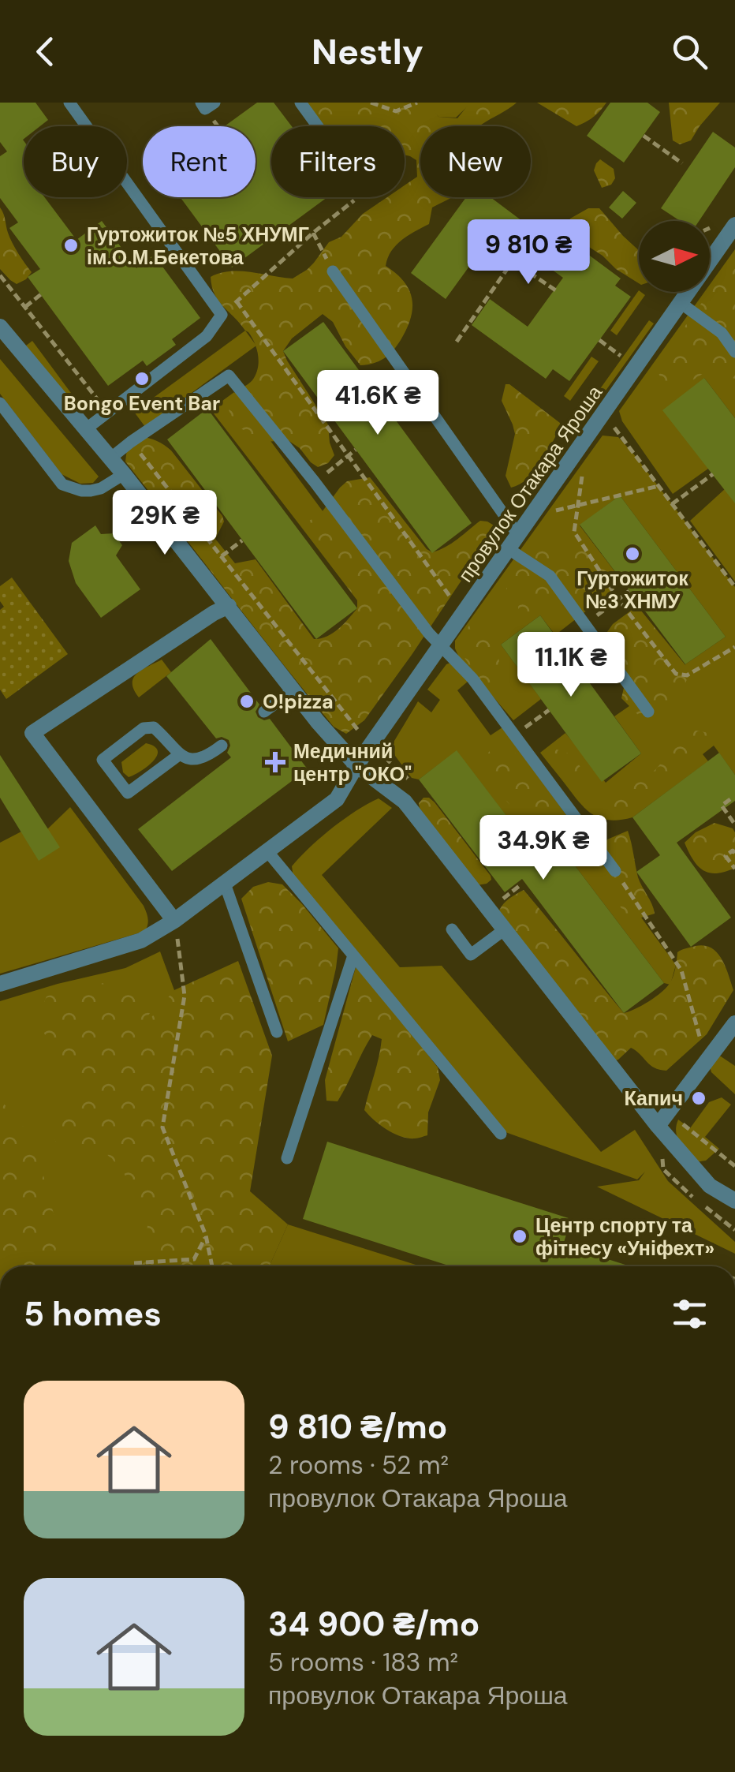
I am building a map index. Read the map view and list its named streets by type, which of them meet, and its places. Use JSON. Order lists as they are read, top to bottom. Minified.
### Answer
{"streets":{"street":["провулок Отакара Яроша"]},"places":{"other":["Гуртожиток №5 ХНУМГ ім.О.М.Бекетова","Bongo Event Bar","Гуртожиток №3 ХНМУ","O!pizza","Капич","Центр спорту та фітнесу «Уніфехт»"],"health":["Медичний центр \"ОКО\""]},"north":"right","page":{"header":"Nestly","chip":["Buy","Rent","Filters","New"],"price":["9 810 ₴","41.6K ₴","29K ₴","11.1K ₴","34.9K ₴"],"heading":"5 homes","list":[{"name":"9 810 ₴/mo","note":"2 rooms · 52 m² · провулок Отакара Яроша"},{"name":"34 900 ₴/mo","note":"5 rooms · 183 m² · провулок Отакара Яроша"}]}}
